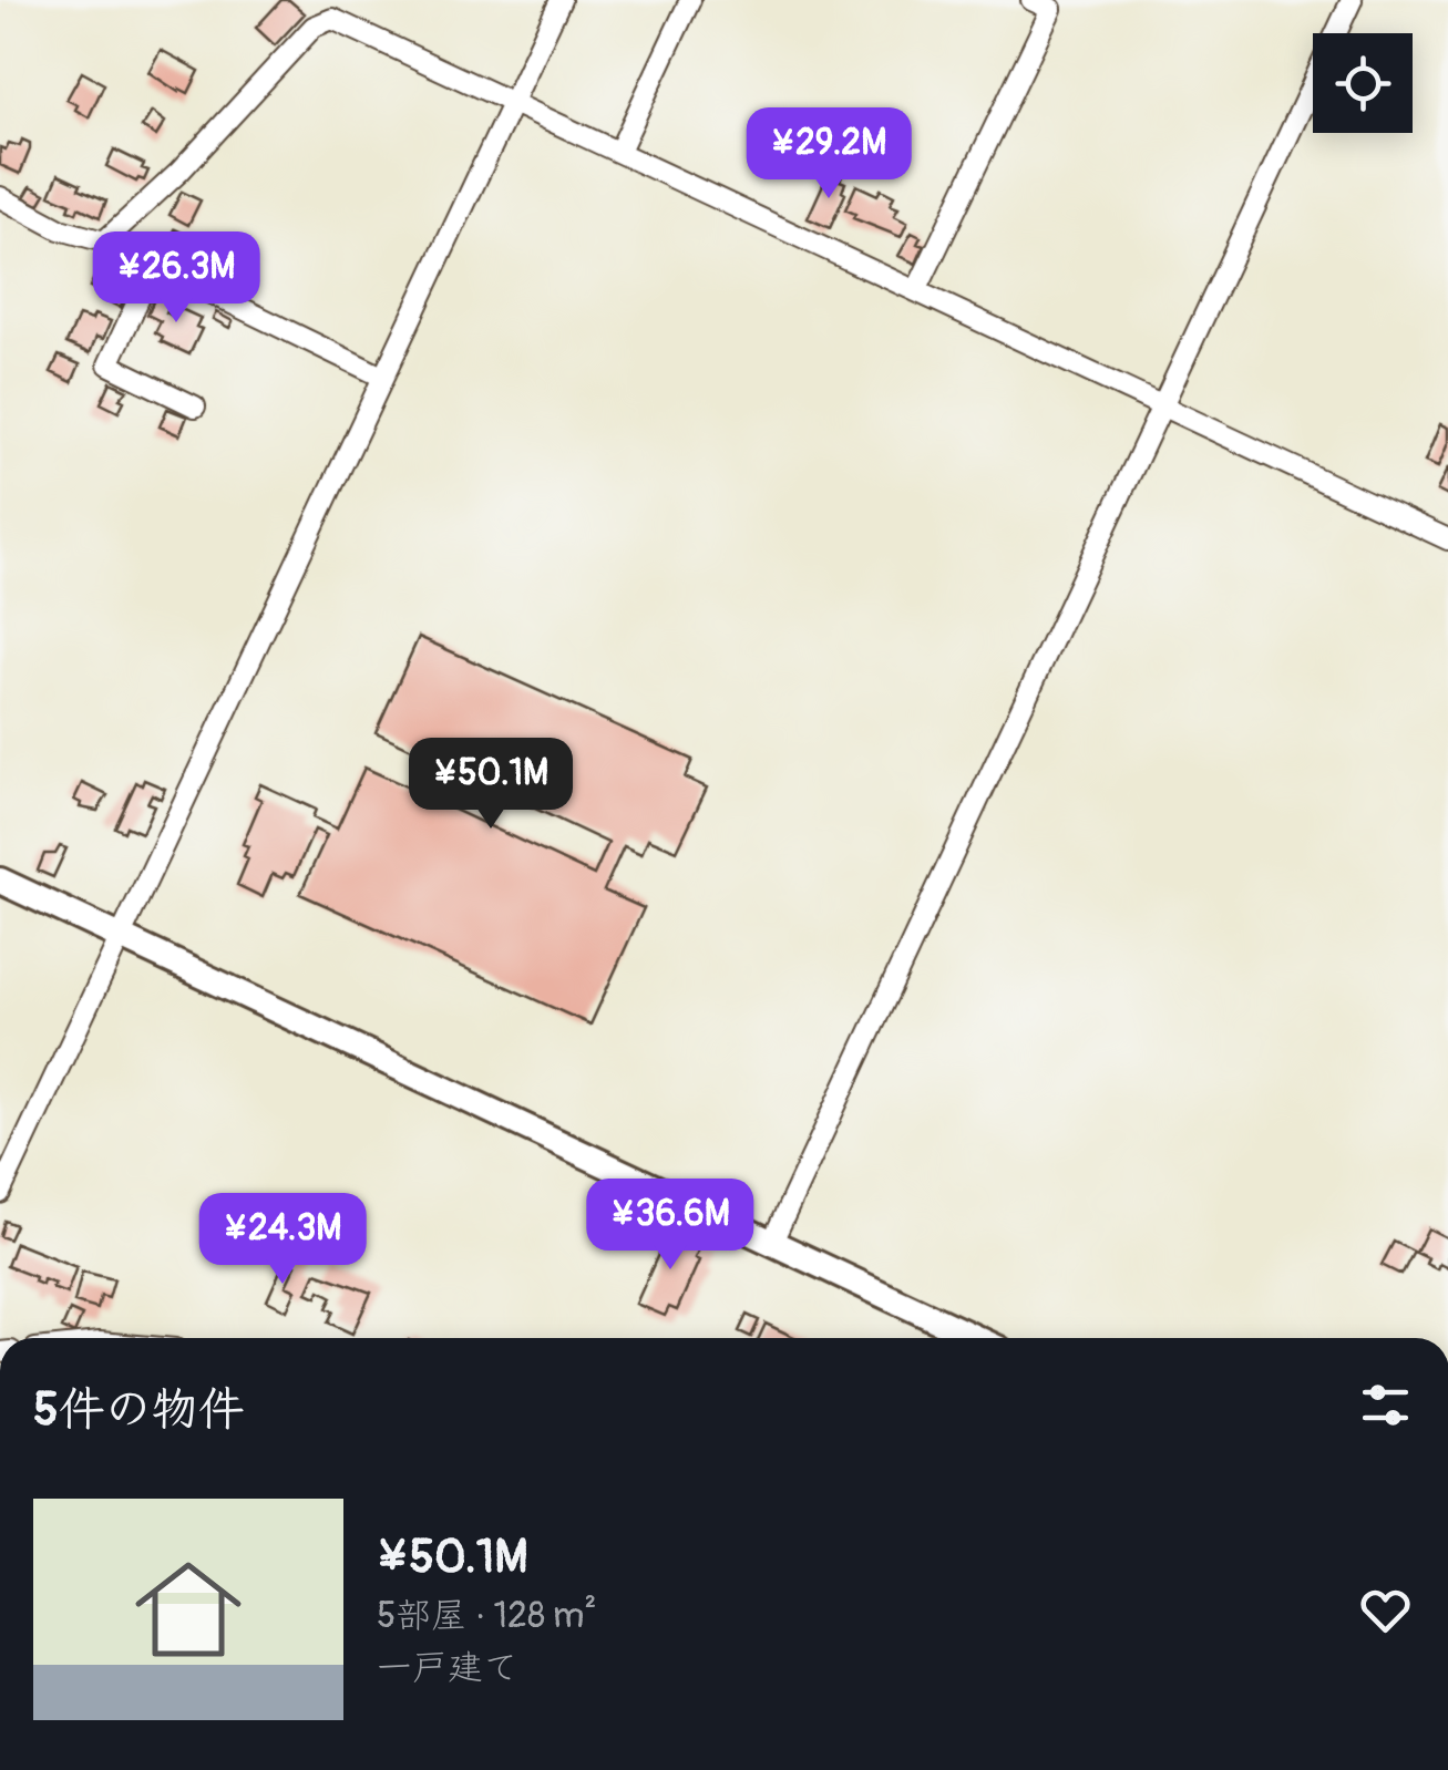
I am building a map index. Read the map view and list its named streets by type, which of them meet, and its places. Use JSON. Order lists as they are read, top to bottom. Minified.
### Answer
{"page":{"price":["¥29.2M","¥26.3M","¥50.1M","¥36.6M","¥24.3M"],"heading":"5件の物件","list":[{"name":"¥50.1M","note":"5部屋 · 128 m² · 一戸建て"}]}}
